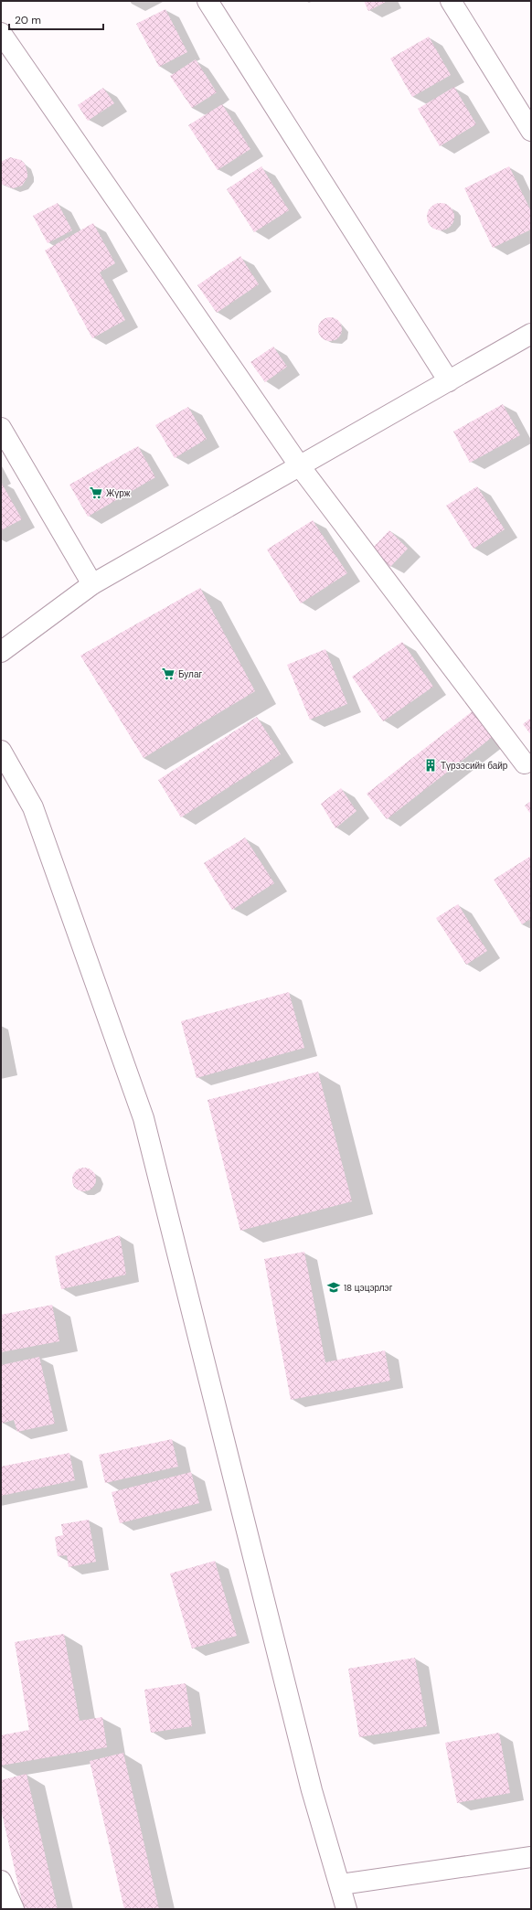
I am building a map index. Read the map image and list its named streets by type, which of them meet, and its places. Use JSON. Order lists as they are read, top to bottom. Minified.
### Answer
{"places":{"supermarket":["Жүрж","Булаг"],"building":["Түрээсийн байр"],"school or university":["18 цэцэрлэг"]},"scale_bar":"20 m"}
